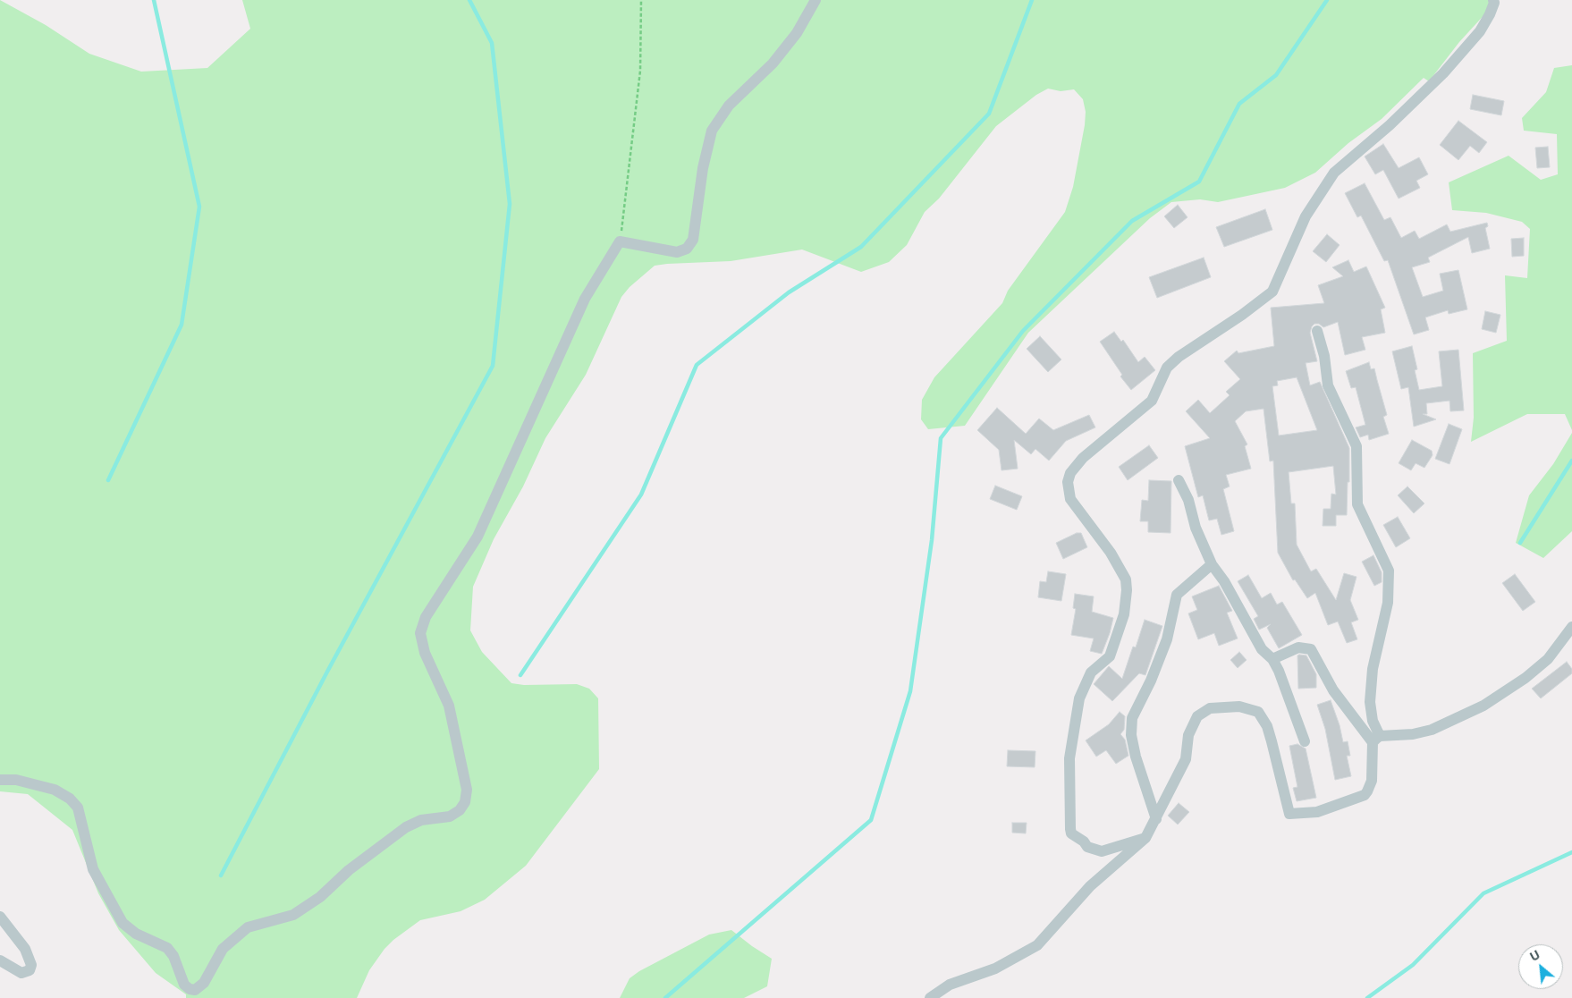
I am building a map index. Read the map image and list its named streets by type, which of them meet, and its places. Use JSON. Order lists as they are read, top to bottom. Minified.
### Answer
{"north":"top left"}
